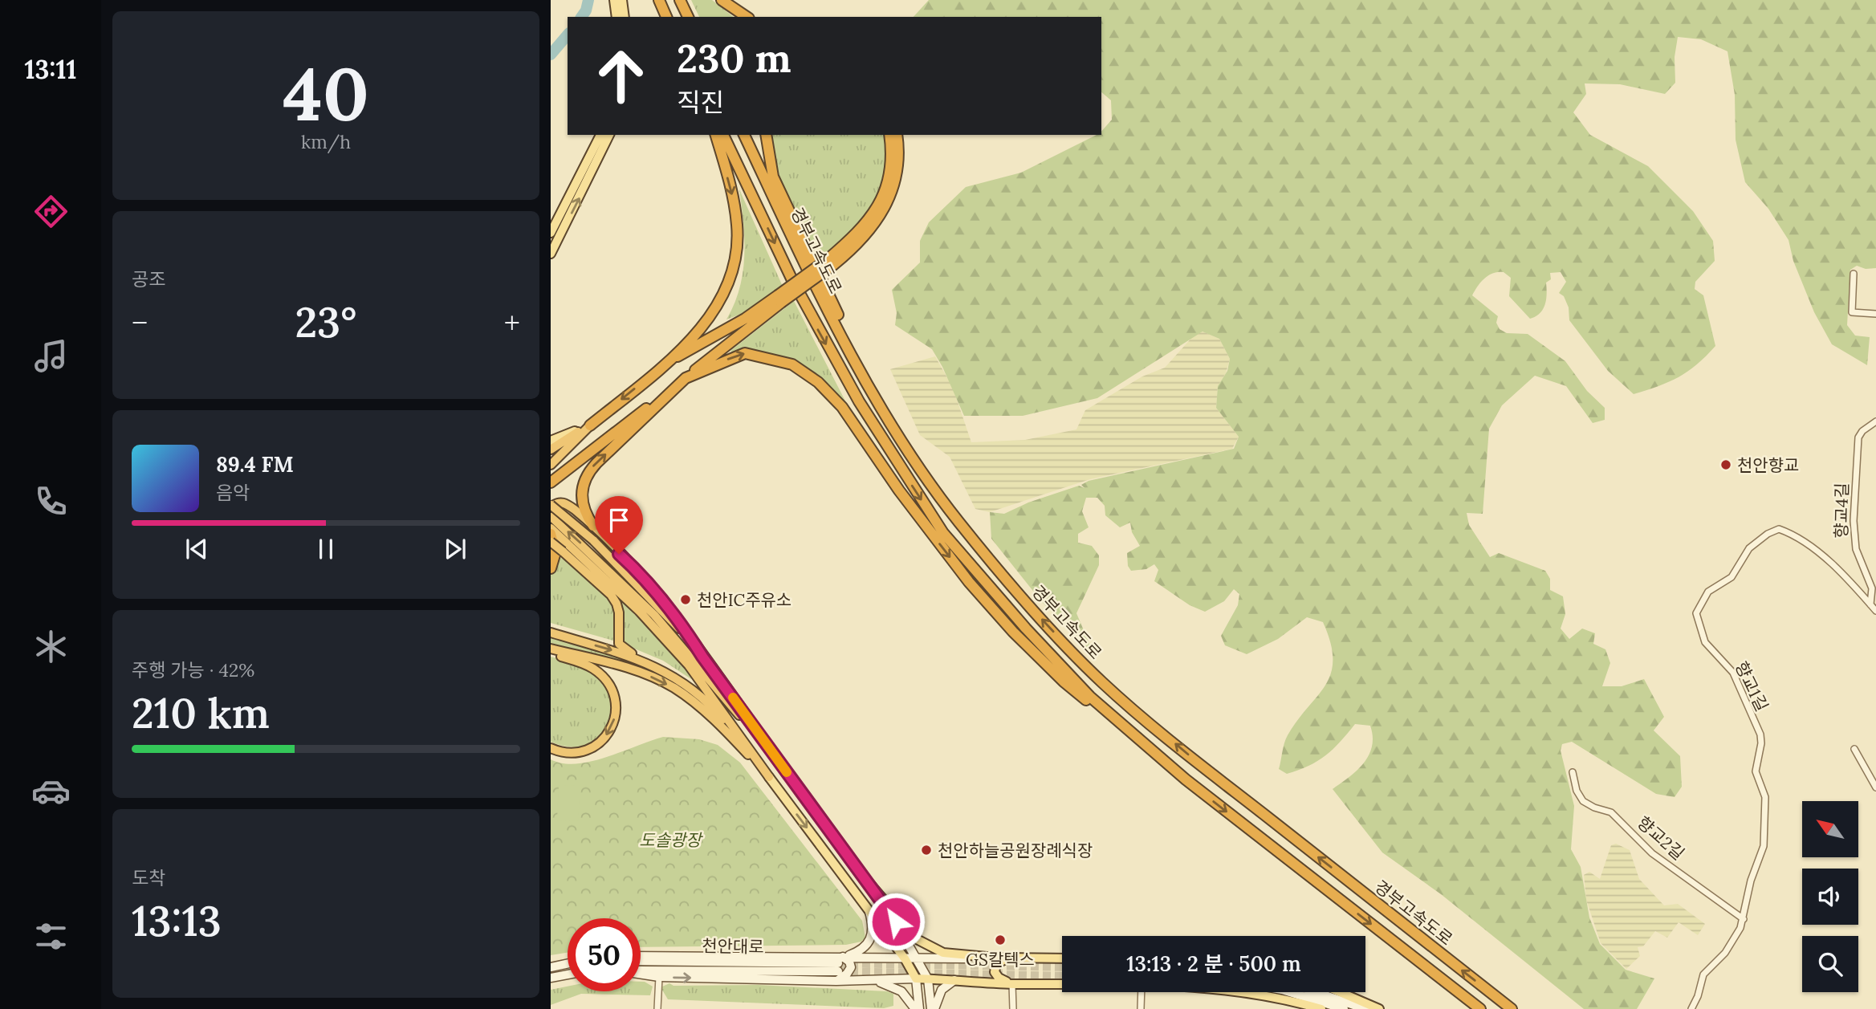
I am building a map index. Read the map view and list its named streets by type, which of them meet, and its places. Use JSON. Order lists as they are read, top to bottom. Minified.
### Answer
{"streets":{"highway":["경부고속도로"],"main road":["천안대로"],"street":["향교4길","향교1길","향교2길"]},"crossings":[["향교4길","향교1길"],["향교1길","향교2길"]],"parks":["도솔광장"],"places":["천안향교","천안IC주유소","천안하늘공원장례식장","GS칼텍스"],"north":"top left","page":{"tabs":"13:11","tile":[["40","km/h"],"공조",["주행 가능 · 42%","210 km"],["도착","13:13"]],"turn":["230 m","직진"],"heat":["−","23°","+"],"song":["89.4 FM","음악"],"limit":"50","trip":"13:13 · 2 분 · 500 m"}}
